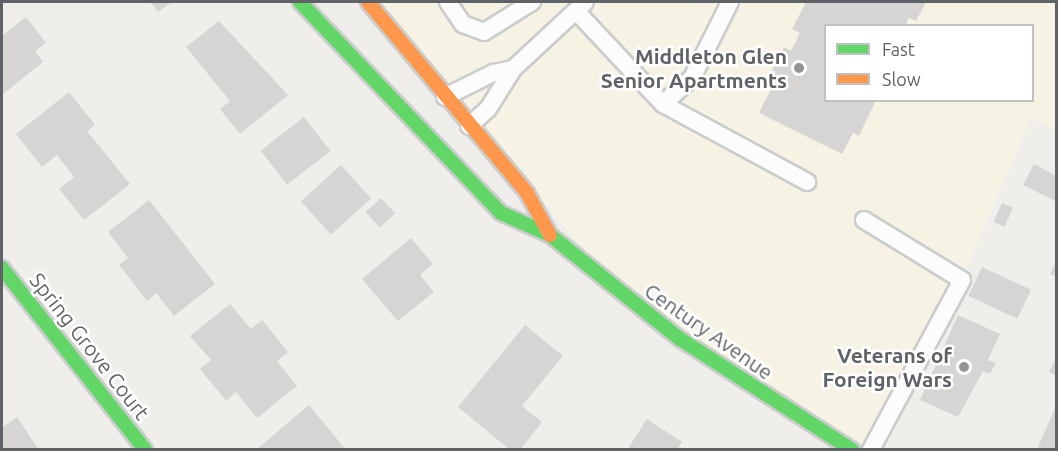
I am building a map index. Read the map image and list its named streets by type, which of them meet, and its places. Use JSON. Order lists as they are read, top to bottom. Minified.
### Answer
{"streets":{"main road":["Century Avenue","Spring Grove Court"]},"places":["Middleton Glen Senior Apartments","Veterans of Foreign Wars"],"legend":["Fast","Slow"]}
